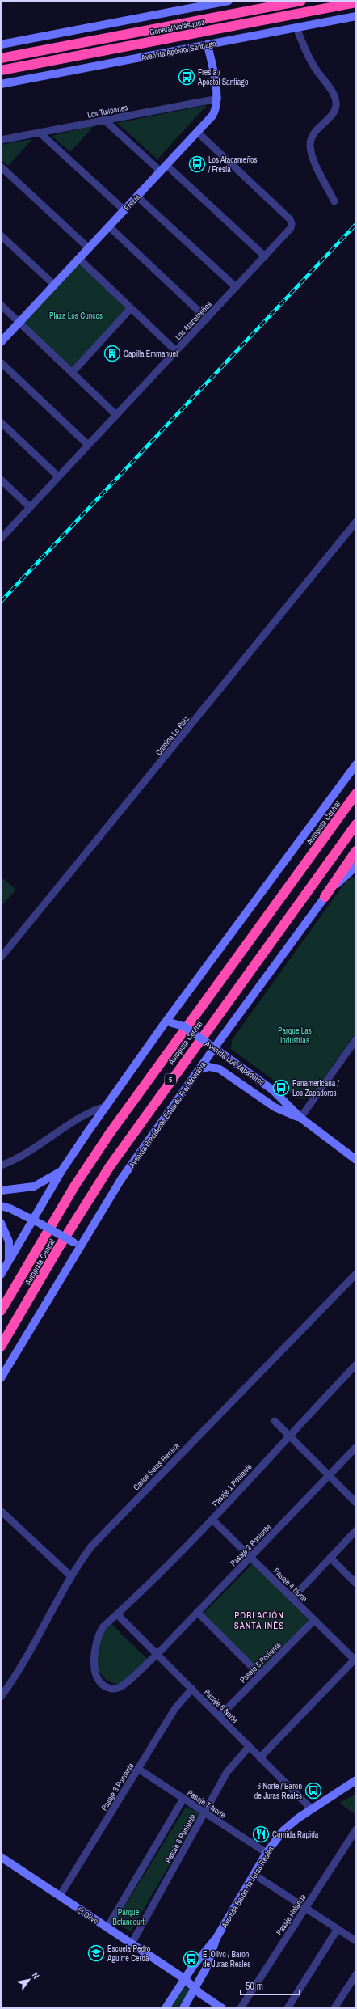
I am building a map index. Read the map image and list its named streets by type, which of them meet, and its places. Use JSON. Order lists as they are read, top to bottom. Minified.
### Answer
{"streets":{"highway":["General Velásquez","Autopista Central","5"],"street":["Avenida Apóstol Santiago","Los Tulipanes","Fresia","Los Atacameños","Camino Lo Ruiz","Avenida Los Zapadores","Avenida Presidente Eduardo Frei Montalva","Carlos Salas Herrera","Pasaje 1 Poniente","Pasaje 2 Poniente","Pasaje 4 Norte","Pasaje 5 Poniente","Pasaje 6 Norte","Pasaje 3 Poniente","Pasaje 7 Norte","Pasaje 6 Poniente","Avenida Barón de Juras Reales","Pasaje Holanda","El Olivo"]},"crossings":[["Avenida Apóstol Santiago","Fresia"],["Los Tulipanes","Fresia"],["Fresia","Los Atacameños"],["Avenida Los Zapadores","Avenida Presidente Eduardo Frei Montalva"],["Pasaje 1 Poniente","Pasaje 2 Poniente"],["Pasaje 1 Poniente","Pasaje 4 Norte"],["Pasaje 1 Poniente","Pasaje 6 Norte"],["Pasaje 2 Poniente","Pasaje 4 Norte"],["Pasaje 2 Poniente","Pasaje 6 Norte"],["Pasaje 4 Norte","Pasaje 5 Poniente"],["Pasaje 5 Poniente","Pasaje 6 Norte"],["Pasaje 6 Norte","Pasaje 3 Poniente"],["Pasaje 6 Norte","Pasaje 6 Poniente"],["Pasaje 6 Norte","Avenida Barón de Juras Reales"],["Pasaje 3 Poniente","Pasaje 7 Norte"],["Pasaje 3 Poniente","El Olivo"],["Pasaje 7 Norte","Pasaje 6 Poniente"],["Pasaje 7 Norte","Avenida Barón de Juras Reales"],["Pasaje 6 Poniente","El Olivo"],["Avenida Barón de Juras Reales","El Olivo"]],"districts":["POBLACIÓN SANTA INÉS"],"parks":["Plaza Los Cuncos","Parque Las Industrias","Parque Betancourt"],"places":{"bus stop":["Fresia / Apóstol Santiago","Los Atacameños / Fresia","Panamericana / Los Zapadores","6 Norte / Baron de Juras Reales","El Olivo / Baron de Juras Reales"],"building":["Capilla Emmanuel"],"restaurant":["Comida Rápida"],"school or university":["Escuela Pedro Aguirre Cerda"]},"scale_bar":"50 m","north":"top right"}
